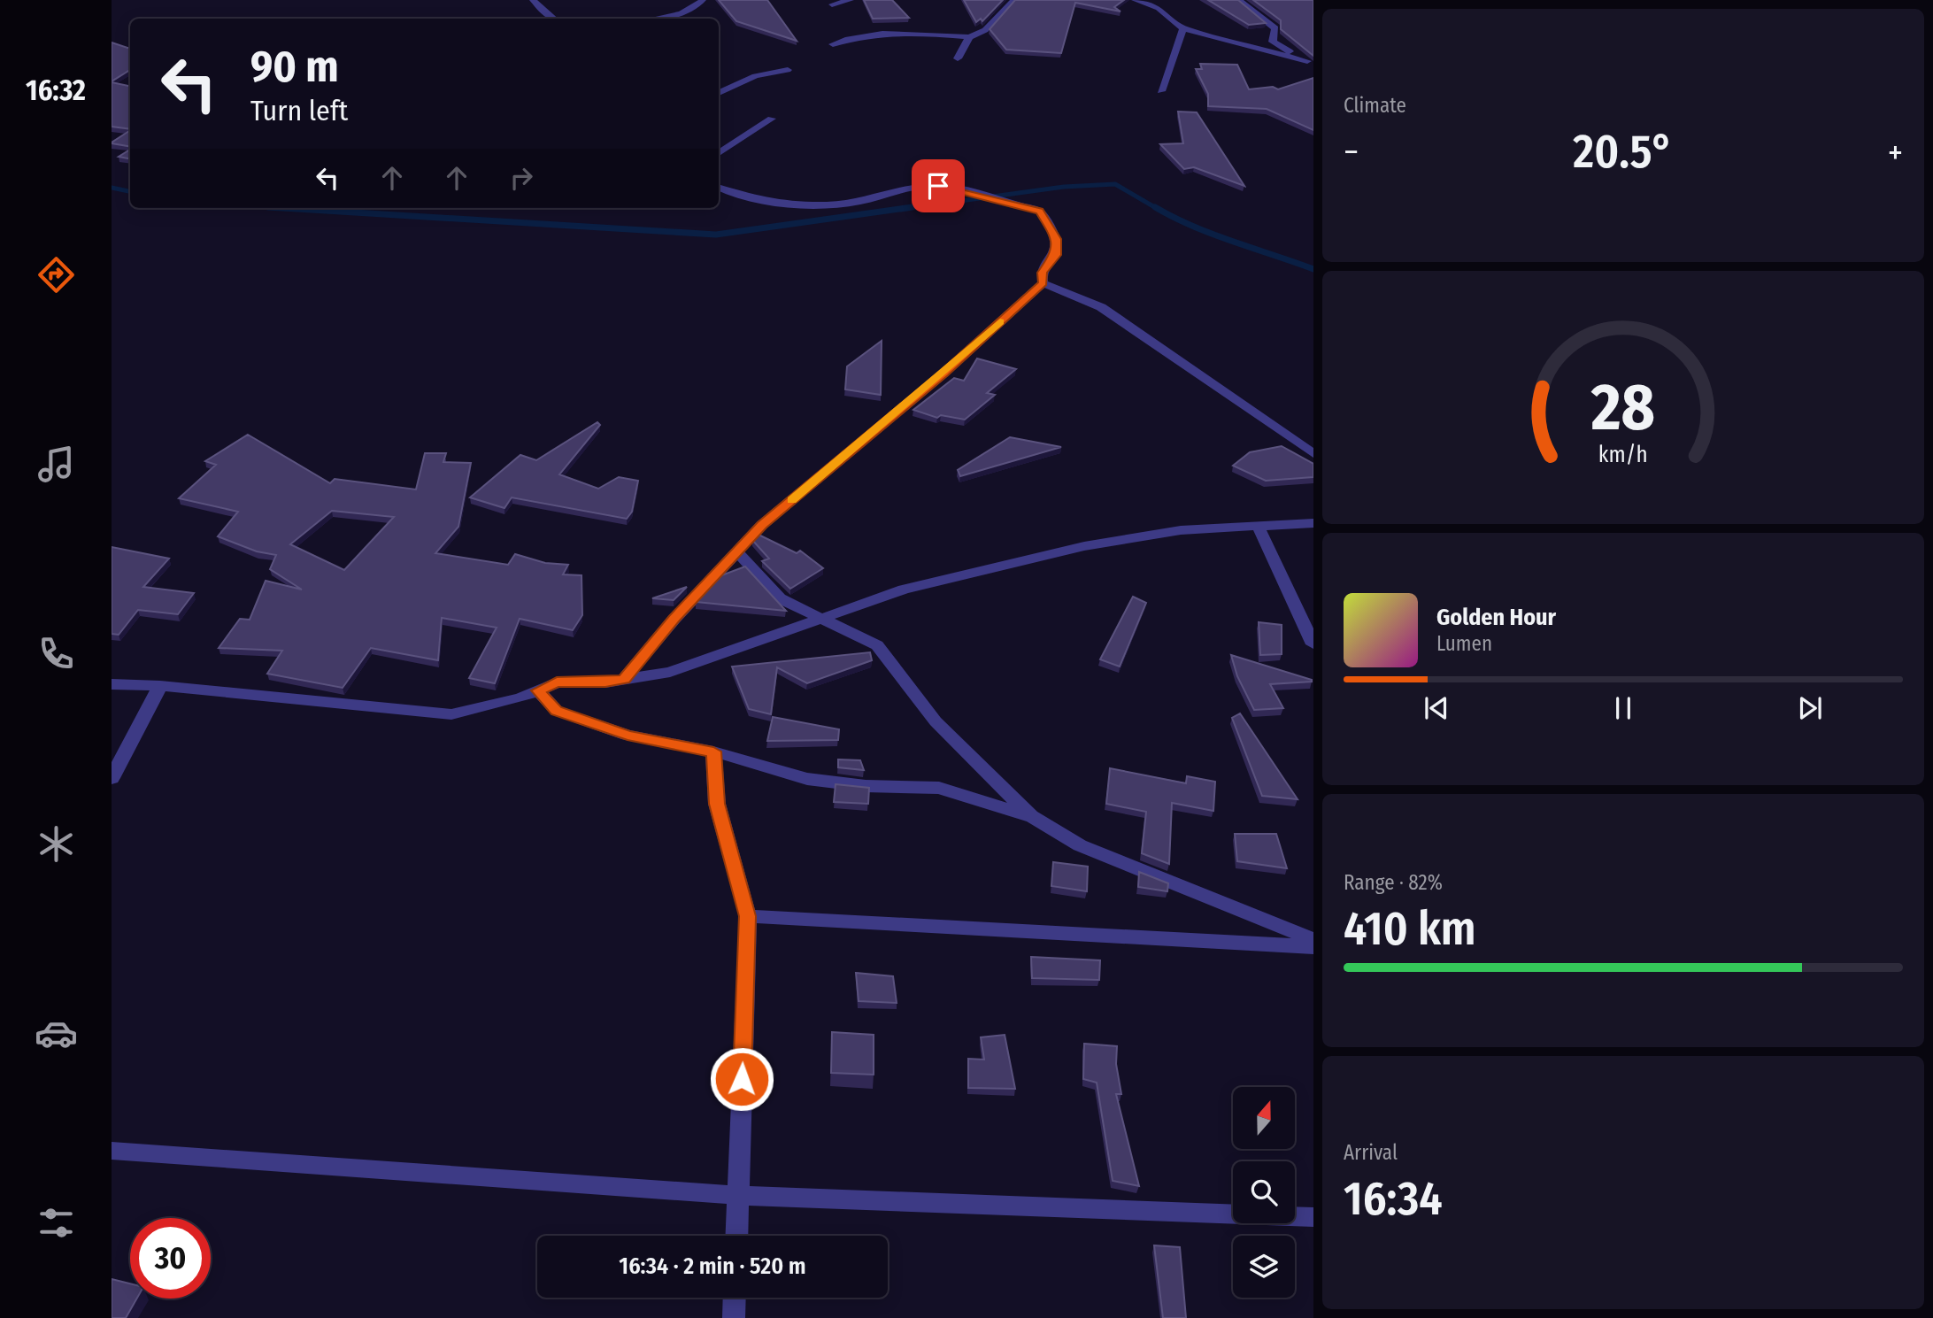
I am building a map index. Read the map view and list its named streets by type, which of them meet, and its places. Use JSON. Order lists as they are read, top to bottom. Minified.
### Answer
{"north":"top","page":{"tabs":"16:32","tile":["Climate",["Range · 82%","410 km"],["Arrival","16:34"]],"turn":["90 m","Turn left"],"heat":["−","20.5°","+"],"song":["Golden Hour","Lumen"],"limit":"30","trip":"16:34 · 2 min · 520 m","gauge":["28","km/h"]}}
